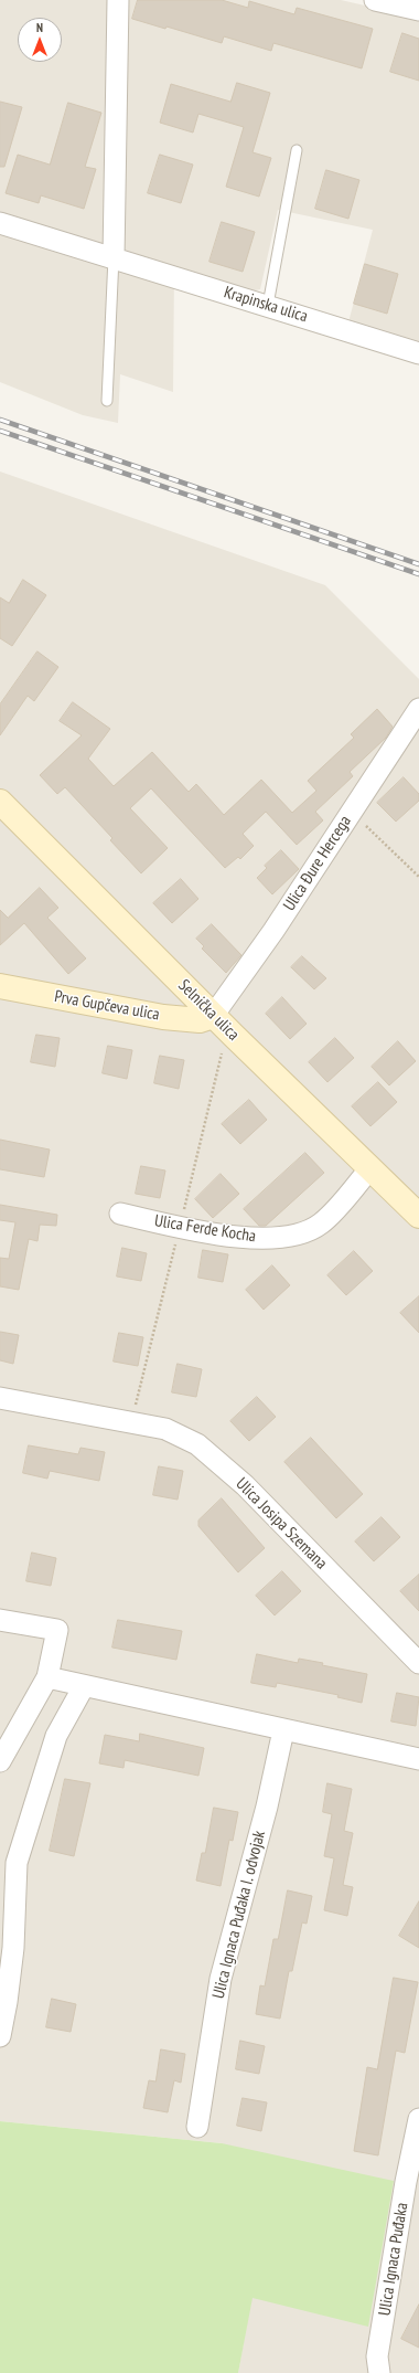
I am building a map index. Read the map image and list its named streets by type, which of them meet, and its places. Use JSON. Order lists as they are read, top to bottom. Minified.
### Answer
{"streets":{"street":["Krapinska ulica","Ulica Đure Hercega","Prva Gupčeva ulica","Selnička ulica","Ulica Ferde Kocha","Ulica Josipa Szemana","Ulica Ignaca Puđaka I. odvojak","Ulica Ignaca Puđaka"]},"crossings":[["Ulica Đure Hercega","Prva Gupčeva ulica"],["Ulica Đure Hercega","Selnička ulica"],["Prva Gupčeva ulica","Selnička ulica"],["Selnička ulica","Ulica Ferde Kocha"]],"north":"top"}
